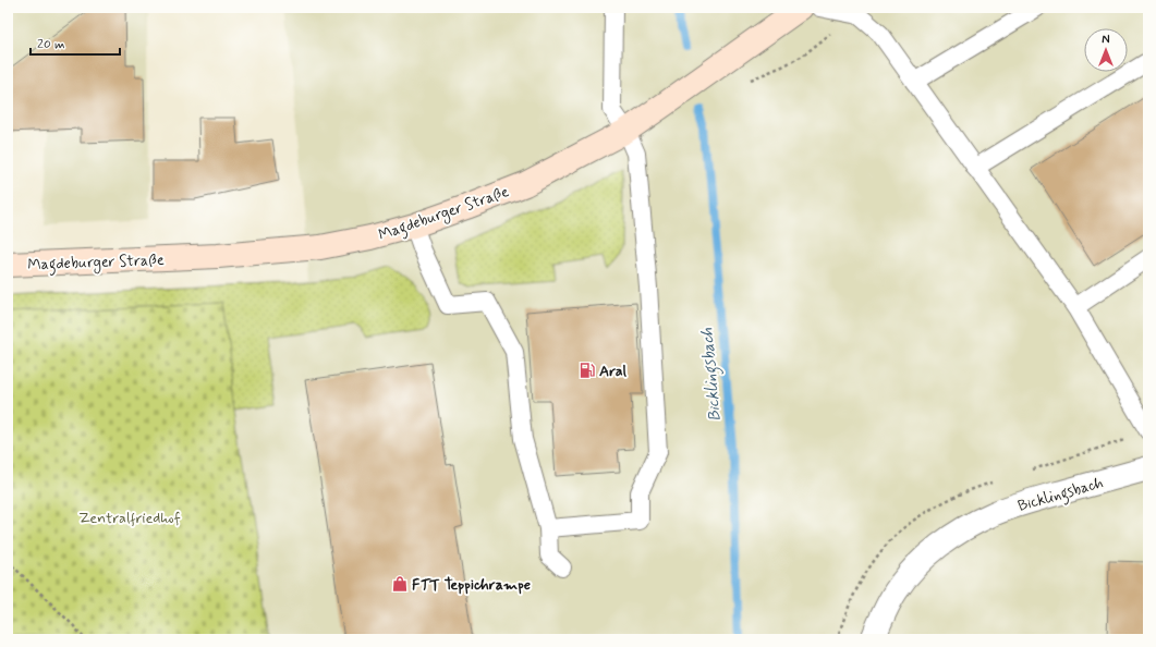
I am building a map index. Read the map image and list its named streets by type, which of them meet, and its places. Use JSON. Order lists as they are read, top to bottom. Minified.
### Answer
{"streets":{"main road":["Magdeburger Straße"],"street":["Bicklingsbach"]},"water":["Bicklingsbach"],"parks":["Zentralfriedhof"],"places":{"fuel station":["Aral"],"shop":["FTT Teppichrampe"]},"scale_bar":"20 m","north":"top"}
